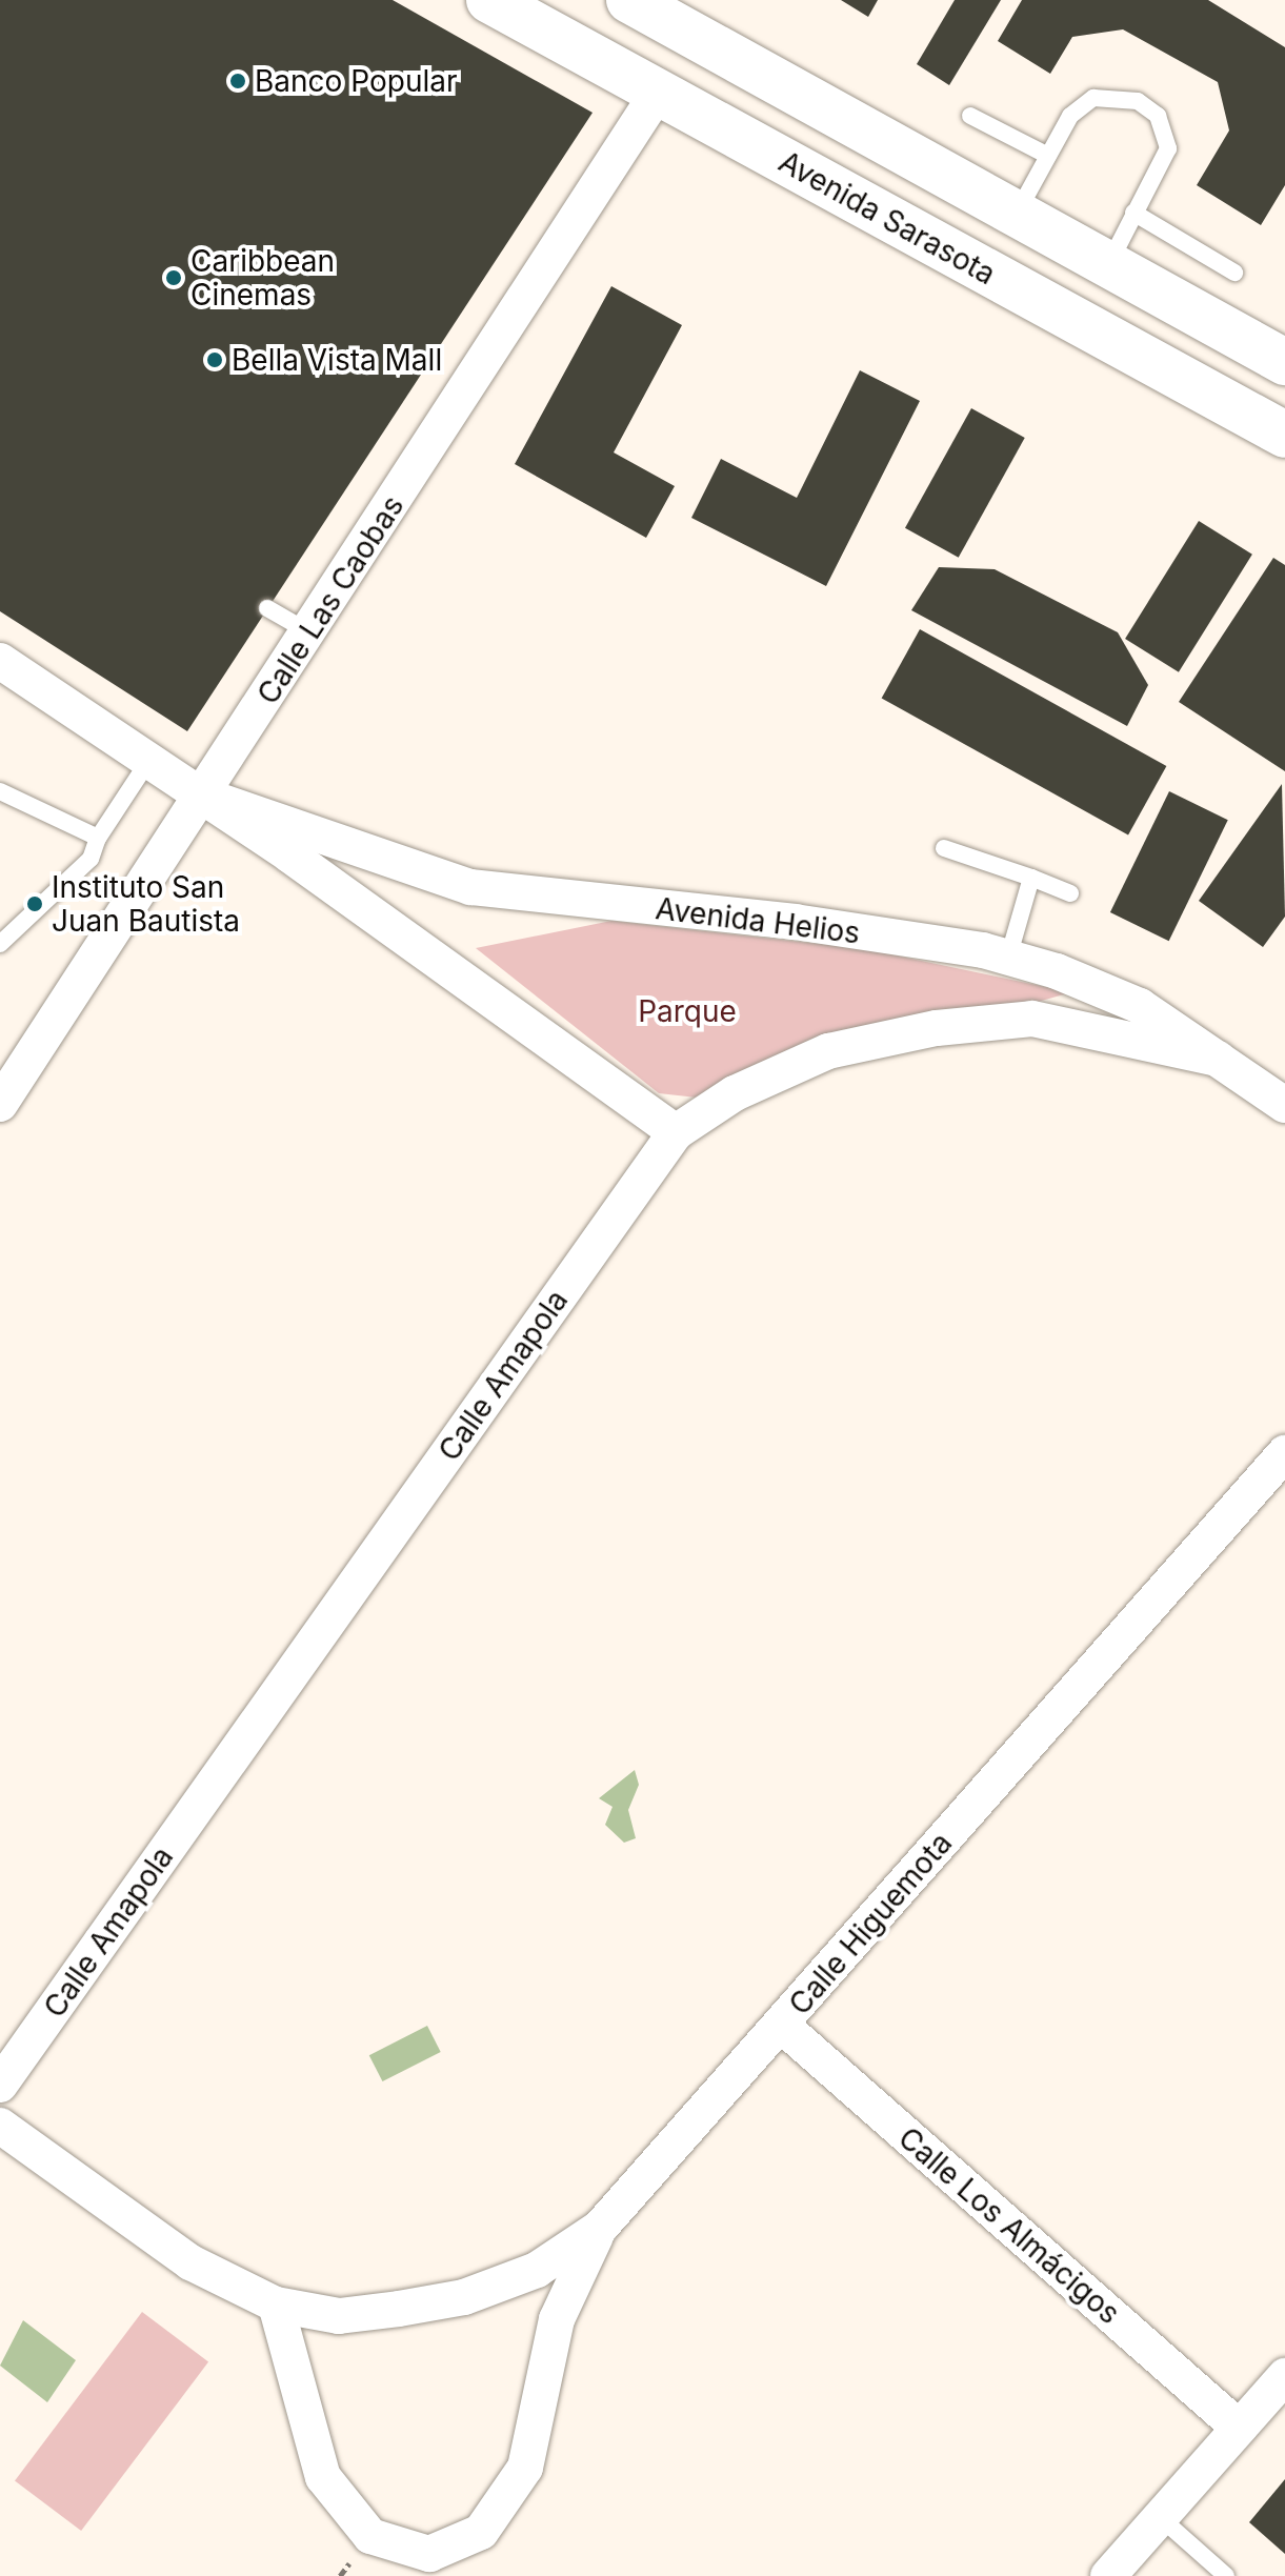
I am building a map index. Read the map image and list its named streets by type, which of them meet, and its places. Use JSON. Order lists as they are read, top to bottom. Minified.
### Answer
{"streets":{"main road":["Avenida Sarasota"],"street":["Calle Las Caobas","Avenida Helios","Calle Amapola","Calle Higuemota","Calle Los Almácigos"]},"crossings":[["Avenida Sarasota","Calle Las Caobas"],["Calle Las Caobas","Avenida Helios"],["Avenida Helios","Calle Amapola"],["Calle Higuemota","Calle Los Almácigos"]],"parks":["Parque"],"places":["Banco Popular","Caribbean Cinemas","Bella Vista Mall","Instituto San Juan Bautista"]}
